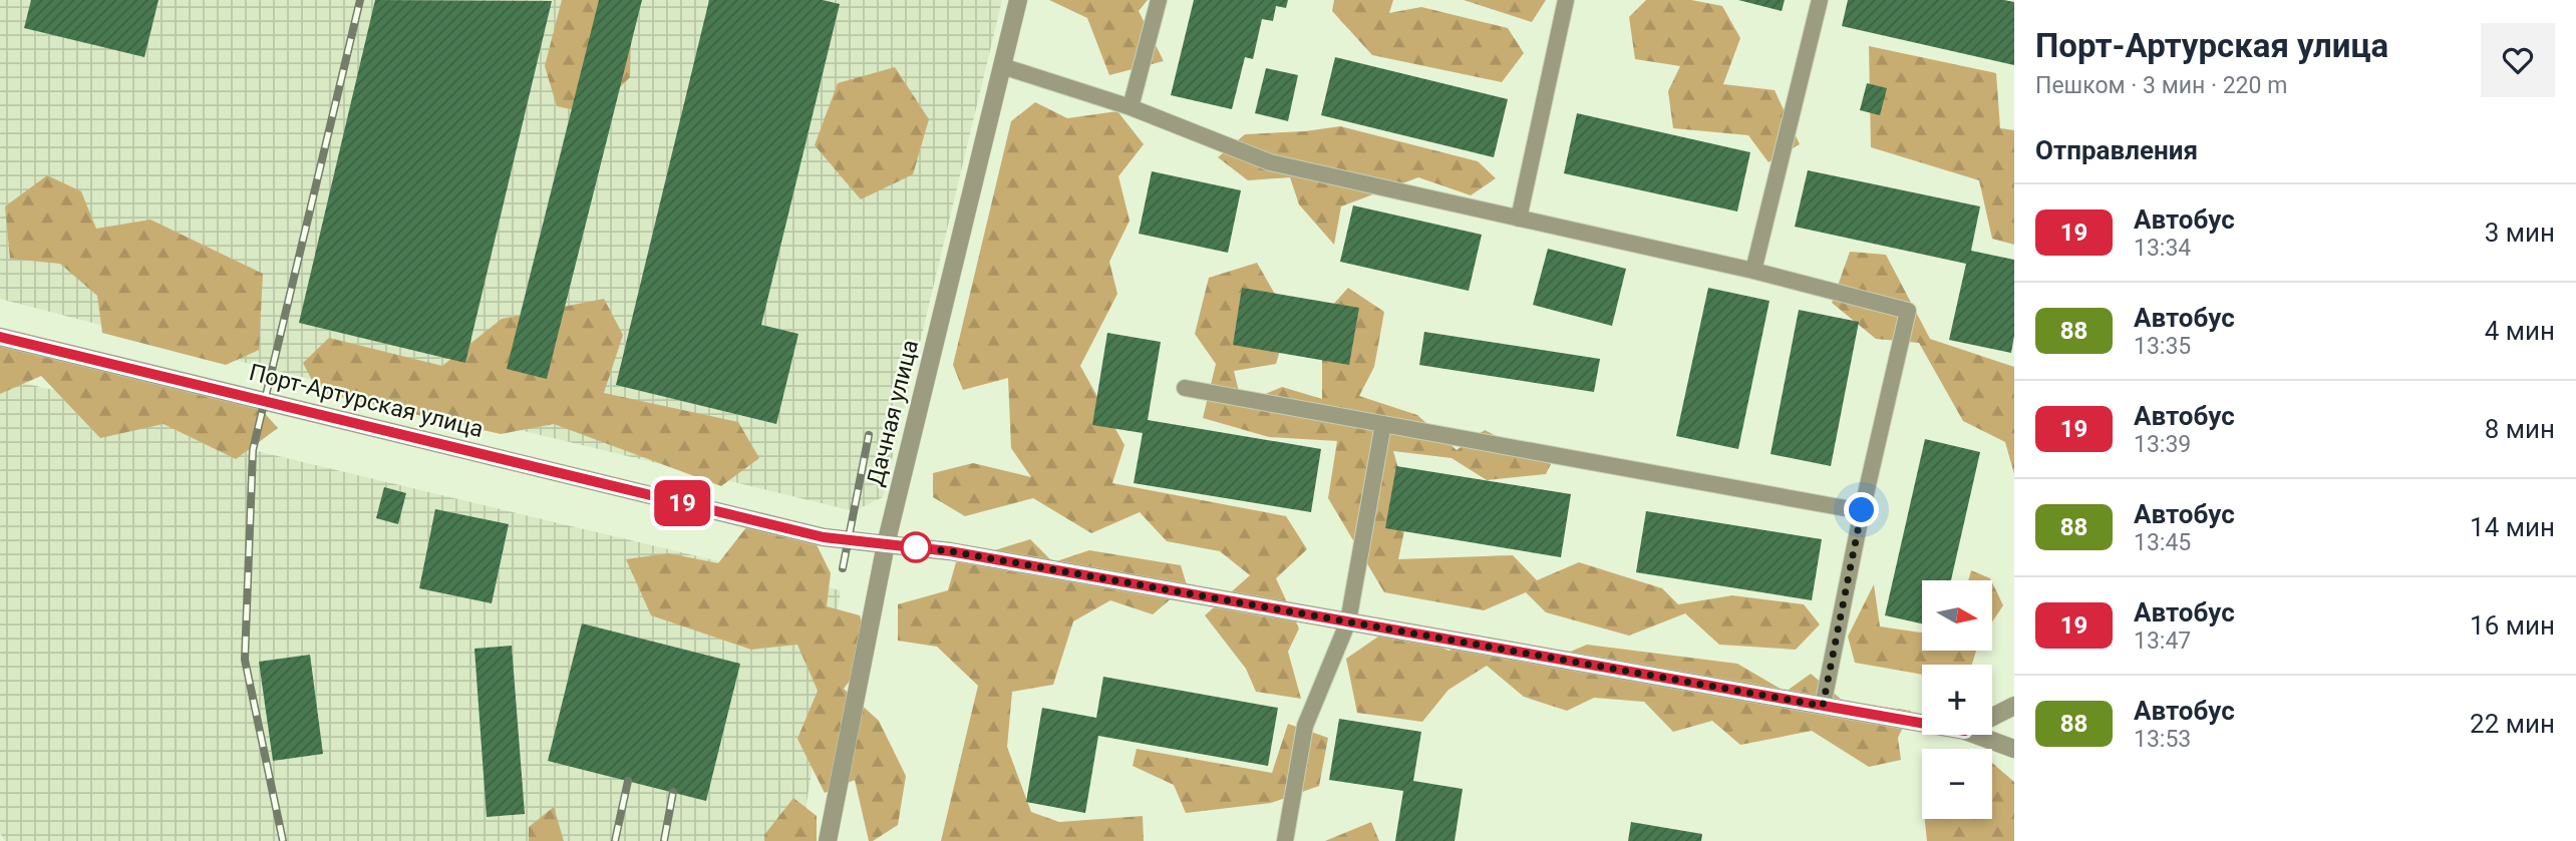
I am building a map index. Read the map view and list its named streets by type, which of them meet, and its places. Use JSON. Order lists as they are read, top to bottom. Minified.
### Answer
{"streets":{"street":["Порт-Артурская улица","Дачная улица"]},"crossings":[["Порт-Артурская улица","Дачная улица"]],"lines":["bus line 19"],"north":"right","page":{"on_map":"19","heading":[["Порт-Артурская улица","Пешком · 3 мин · 220 m"],"Отправления"],"list":[{"mark":"19","name":"Автобус","note":"13:34","value":"3 мин"},{"mark":"88","name":"Автобус","note":"13:35","value":"4 мин"},{"mark":"19","name":"Автобус","note":"13:39","value":"8 мин"},{"mark":"88","name":"Автобус","note":"13:45","value":"14 мин"},{"mark":"19","name":"Автобус","note":"13:47","value":"16 мин"},{"mark":"88","name":"Автобус","note":"13:53","value":"22 мин"}],"map_buttons":["+","−"]}}
